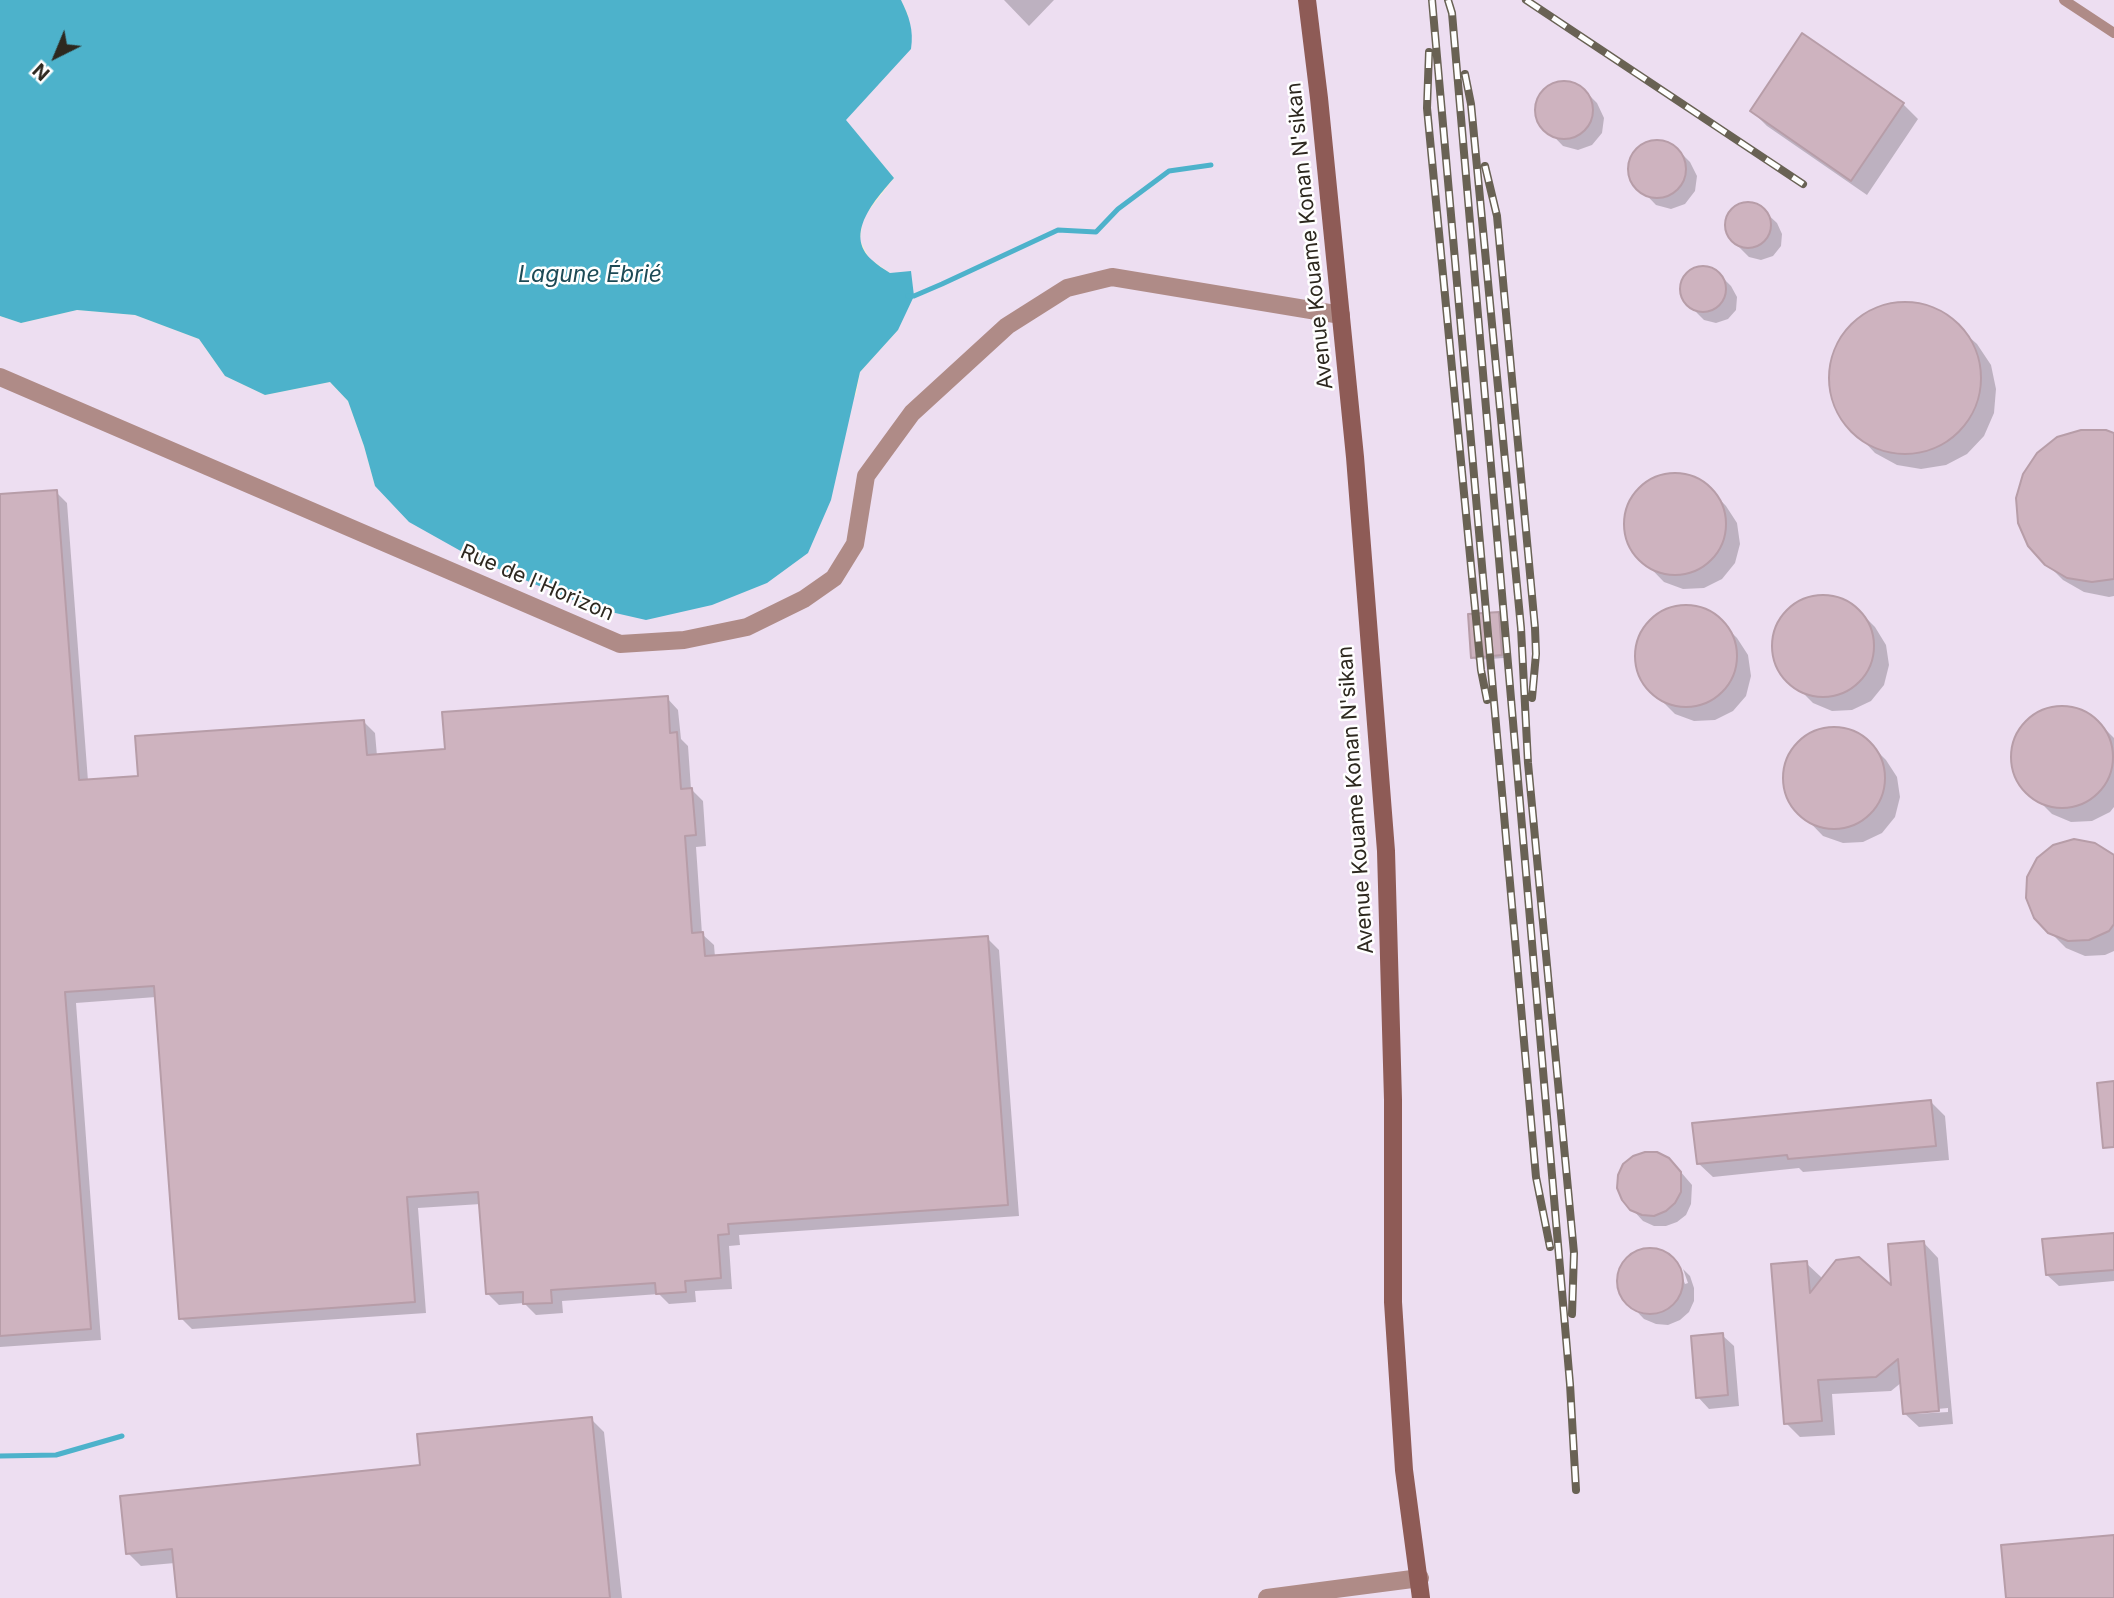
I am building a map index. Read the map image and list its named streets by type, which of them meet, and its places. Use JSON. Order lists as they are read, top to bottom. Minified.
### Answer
{"streets":{"street":["Avenue Kouame Konan N'sikan","Rue de l'Horizon"]},"crossings":[["Avenue Kouame Konan N'sikan","Rue de l'Horizon"]],"water":["Lagune Ébrié"],"north":"bottom left"}
